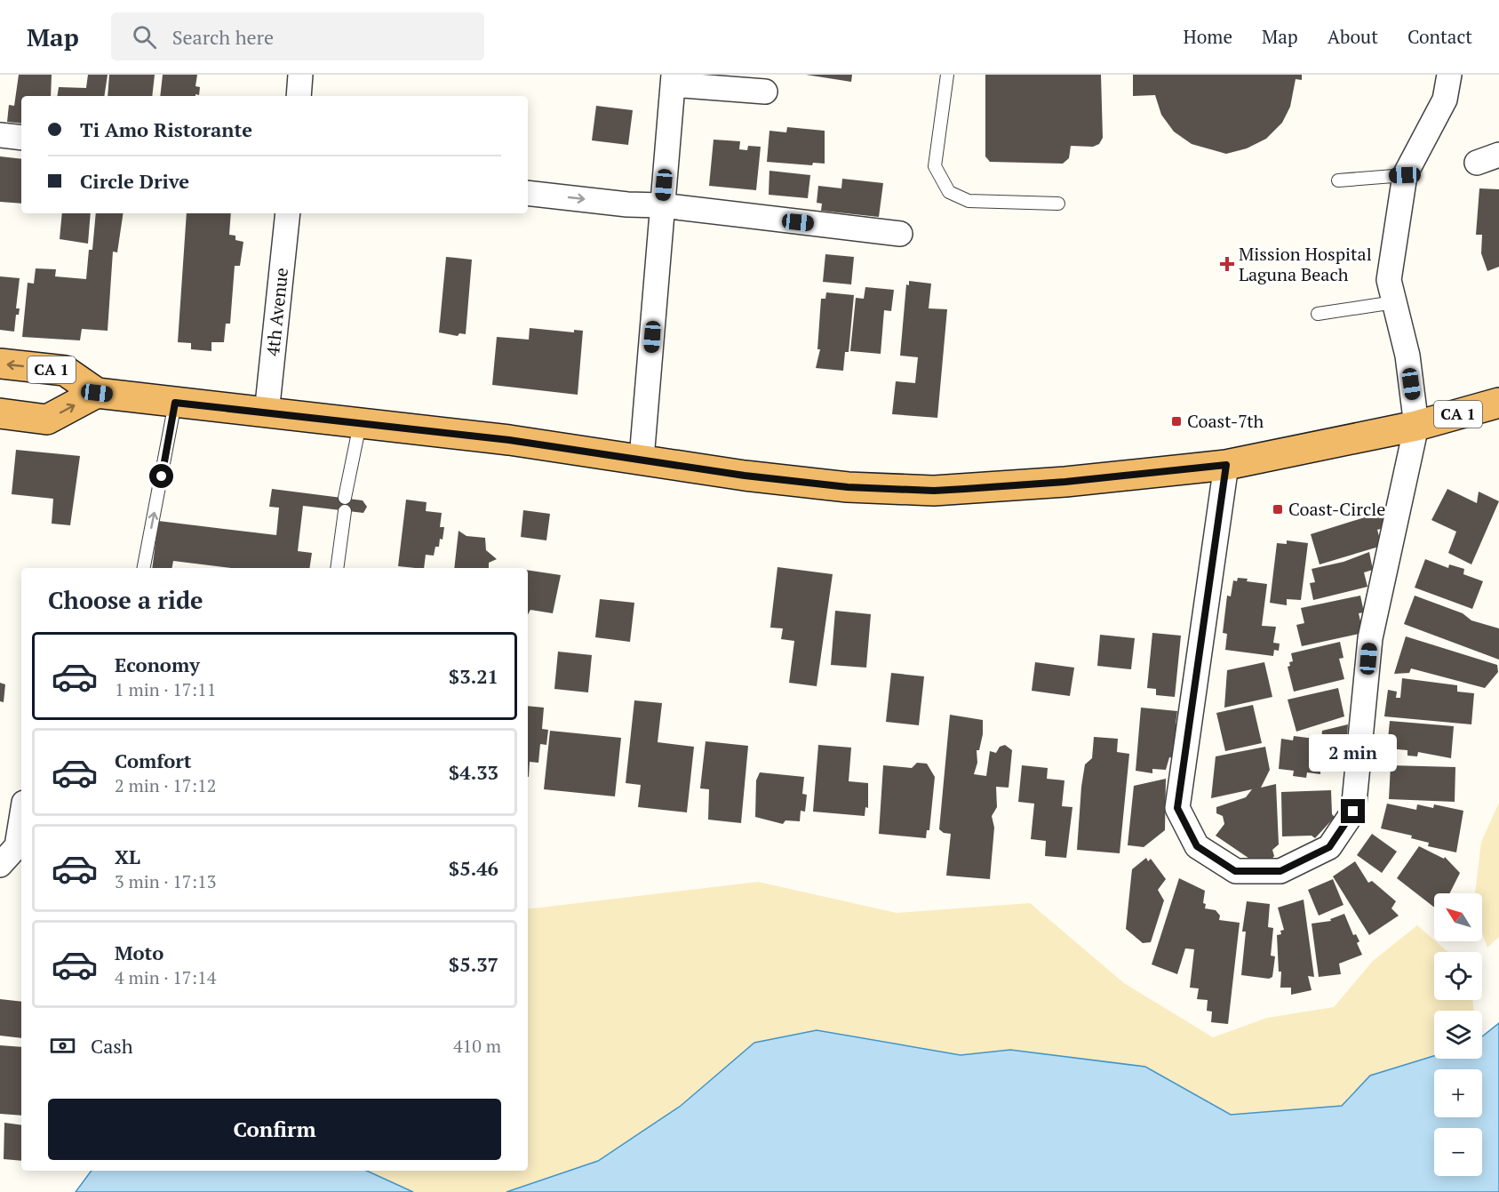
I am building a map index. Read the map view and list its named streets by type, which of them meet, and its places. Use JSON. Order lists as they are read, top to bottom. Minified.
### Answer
{"streets":{"highway":["CA 1"],"street":["4th Avenue"]},"crossings":[["4th Avenue","CA 1"]],"places":{"health":["Mission Hospital Laguna Beach"],"transit":["Coast-7th","Coast-Circle"]},"north":"top left","page":{"header":"Map","search":"Search here","nav":["Home","Map","About","Contact"],"banner":["Ti Amo Ristorante","Circle Drive"],"heading":"Choose a ride","list":[{"name":"Economy","note":"1 min · 17:11","value":"$3.21"},{"name":"Comfort","note":"2 min · 17:12","value":"$4.33"},{"name":"XL","note":"3 min · 17:13","value":"$5.46"},{"name":"Moto","note":"4 min · 17:14","value":"$5.37"}],"bubble":"2 min","map_buttons":["+","−"],"pay":["Cash","410 m"],"buttons":"Confirm"}}
